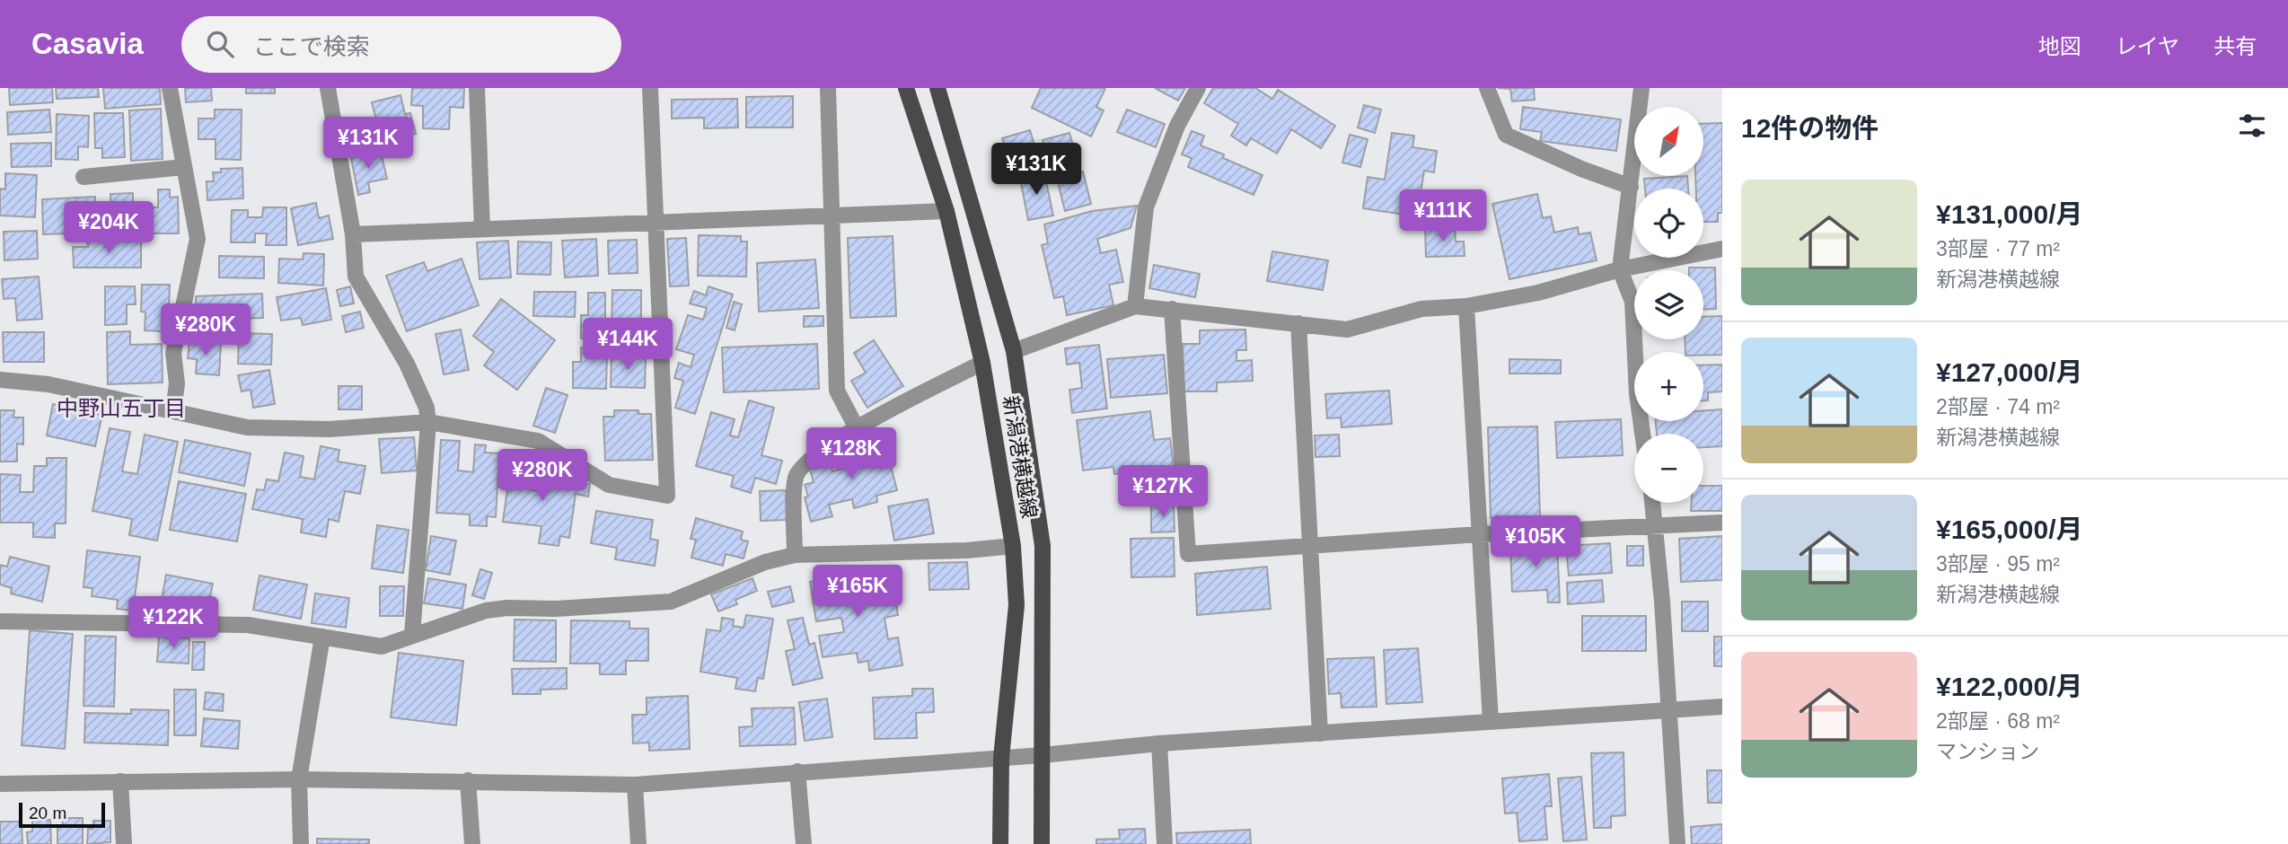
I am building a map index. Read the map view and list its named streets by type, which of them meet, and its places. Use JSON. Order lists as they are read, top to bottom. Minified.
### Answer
{"streets":{"main road":["新潟港横越線"]},"districts":["中野山五丁目"],"scale_bar":"20 m","north":"top right","page":{"header":"Casavia","search":"ここで検索","nav":["地図","レイヤ","共有"],"heading":"12件の物件","map_buttons":["+","−"],"price":["¥131K","¥131K","¥111K","¥204K","¥280K","¥144K","¥128K","¥280K","¥127K","¥105K","¥165K","¥122K"],"list":[{"name":"¥131,000/月","note":"3部屋 · 77 m² · 新潟港横越線"},{"name":"¥127,000/月","note":"2部屋 · 74 m² · 新潟港横越線"},{"name":"¥165,000/月","note":"3部屋 · 95 m² · 新潟港横越線"},{"name":"¥122,000/月","note":"2部屋 · 68 m² · マンション"}],"scale":"20 m"}}
